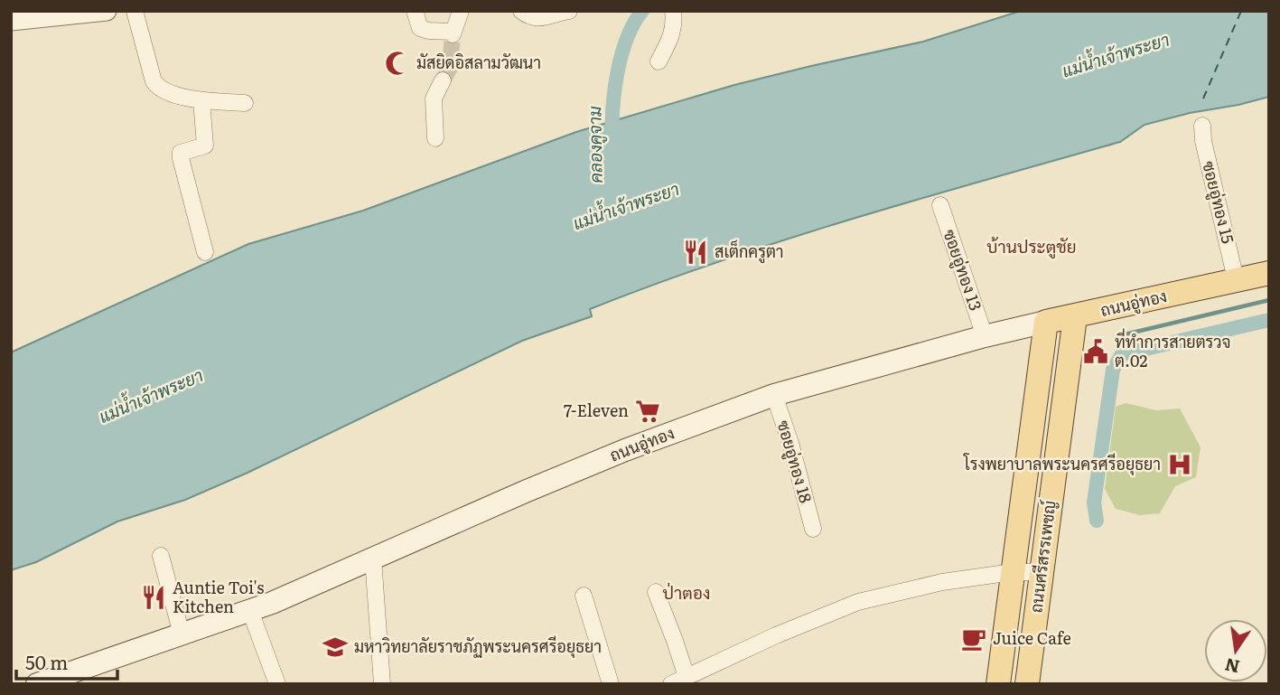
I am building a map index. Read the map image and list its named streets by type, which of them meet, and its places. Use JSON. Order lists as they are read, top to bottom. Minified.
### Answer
{"streets":{"main road":["ถนนอู่ทอง","ถนนศรีสรรเพชญ์"],"street":["ซอยอู่ทอง 15","ซอยอู่ทอง 13","ซอยอู่ทอง 18"]},"crossings":[["ซอยอู่ทอง 15","ถนนอู่ทอง"],["ซอยอู่ทอง 13","ถนนอู่ทอง"],["ถนนอู่ทอง","ซอยอู่ทอง 18"],["ถนนอู่ทอง","ถนนศรีสรรเพชญ์"]],"districts":["บ้านประตูชัย","ป่าตอง"],"water":["แม่น้ำเจ้าพระยา","คลองคูจาม"],"places":{"mosque":["มัสยิดอิสลามวัฒนา"],"restaurant":["สเต็กครูตา","Auntie Toi's Kitchen"],"public building":["ที่ทำการสายตรวจ ต.02"],"supermarket":["7-Eleven"],"hospital":["โรงพยาบาลพระนครศรีอยุธยา"],"cafe":["Juice Cafe"],"school or university":["มหาวิทยาลัยราชภัฏพระนครศรีอยุธยา"]},"scale_bar":"50 m","north":"bottom"}
